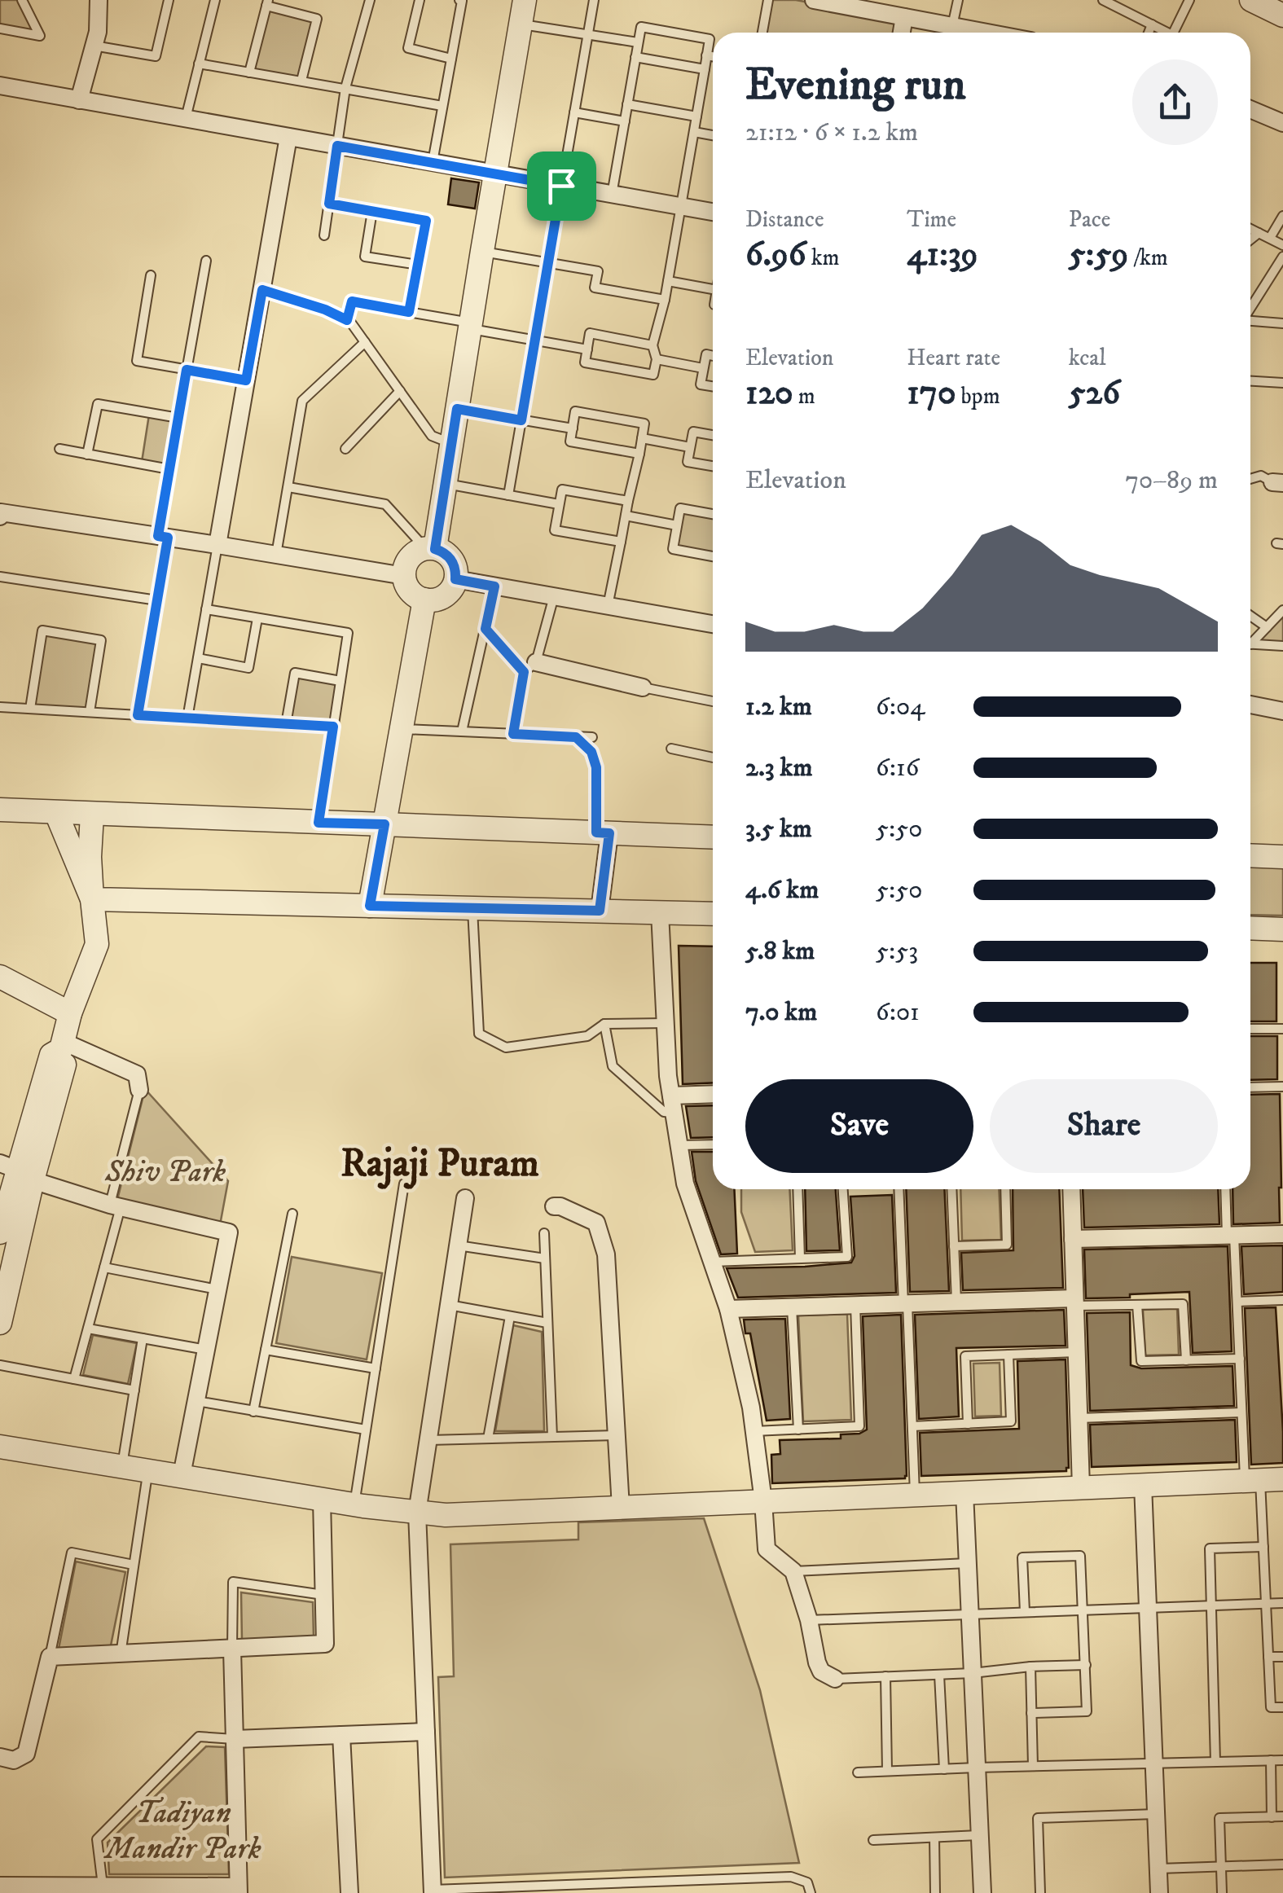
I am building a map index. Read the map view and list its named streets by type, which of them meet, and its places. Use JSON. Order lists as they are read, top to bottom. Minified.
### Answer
{"districts":["Rajaji Puram"],"parks":["Shiv Park","Tadiyan Mandir Park"],"page":{"heading":["Evening run","21:12 · 6 × 1.2 km"],"stats":[["Distance","6.96 km"],["Time","41:39"],["Pace","5:59 /km"],["Elevation","120 m"],["Heart rate","170 bpm"],["kcal","526"]],"chart":["Elevation","70–89 m"],"list":[{"name":"1.2 km","note":"6:04"},{"name":"2.3 km","note":"6:16"},{"name":"3.5 km","note":"5:50"},{"name":"4.6 km","note":"5:50"},{"name":"5.8 km","note":"5:53"},{"name":"7.0 km","note":"6:01"}],"buttons":["Save","Share"]}}
